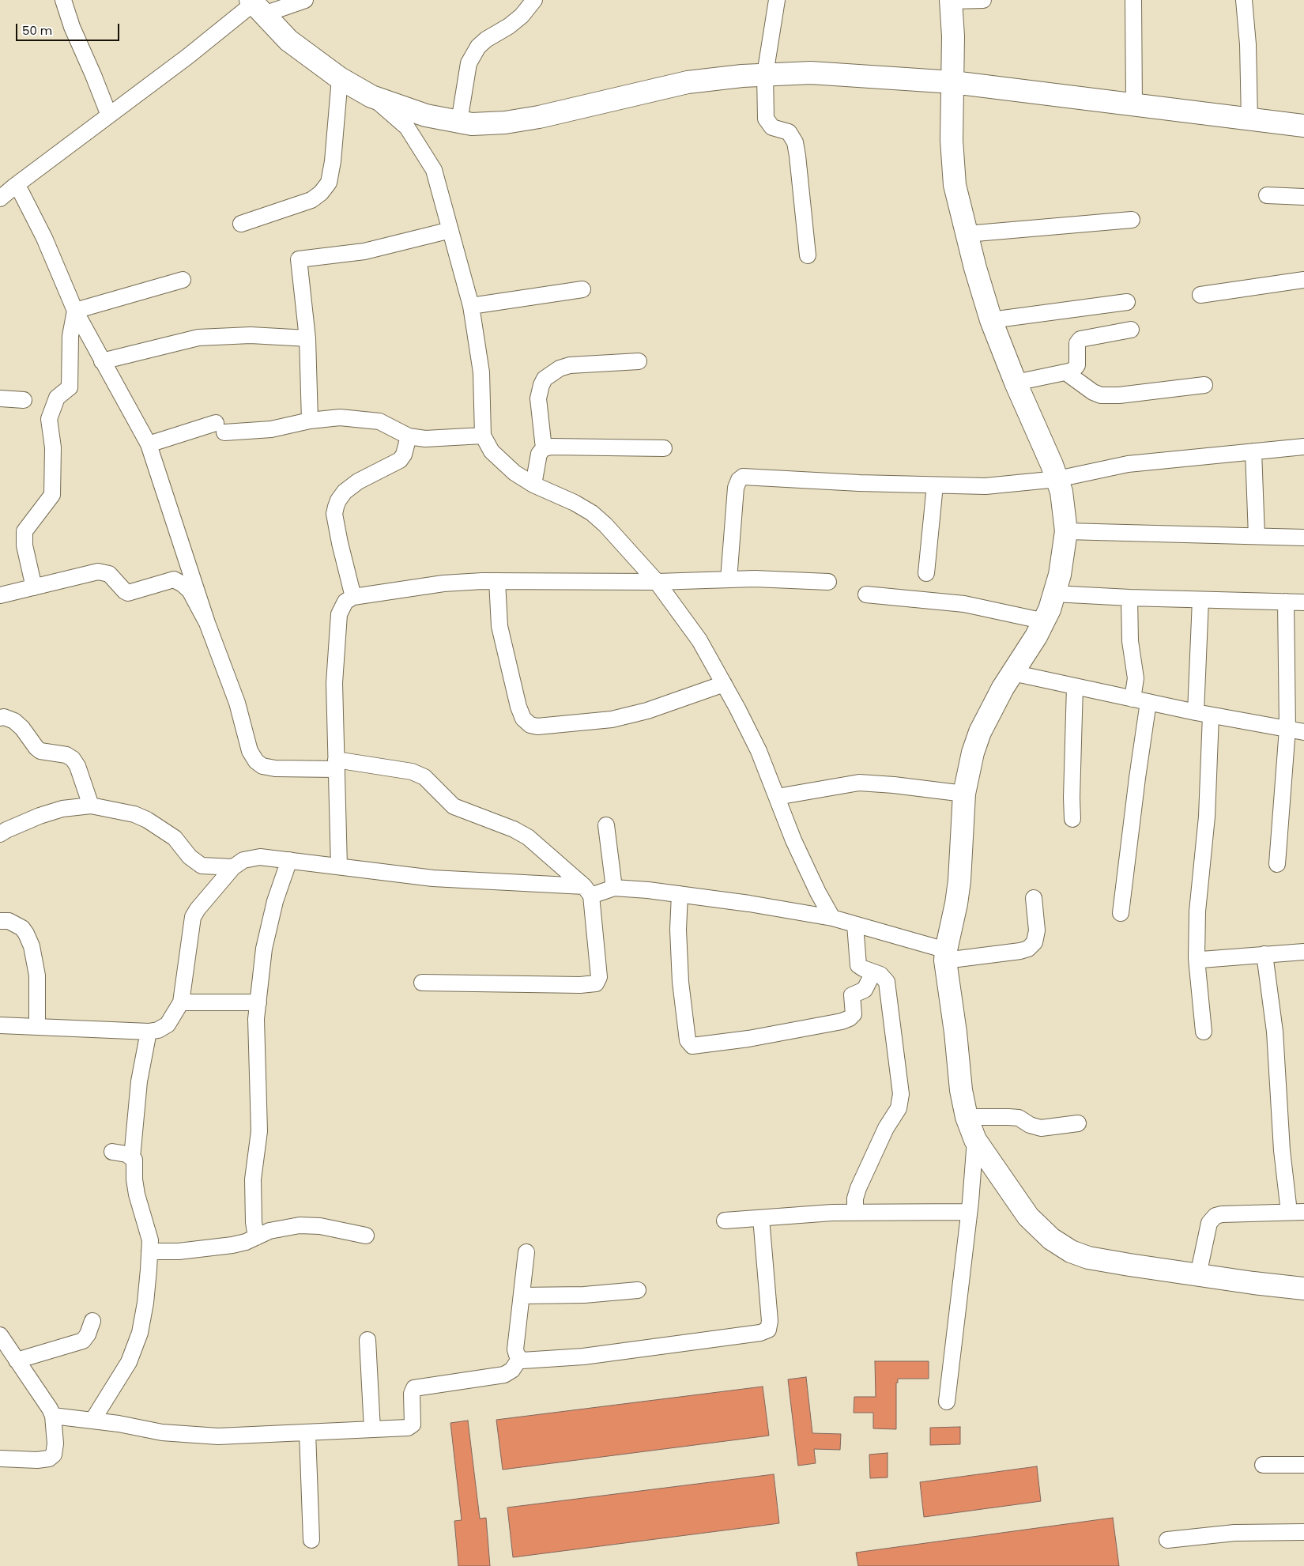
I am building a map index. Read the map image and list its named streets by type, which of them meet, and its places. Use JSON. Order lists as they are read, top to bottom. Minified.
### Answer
{"scale_bar":"50 m"}
